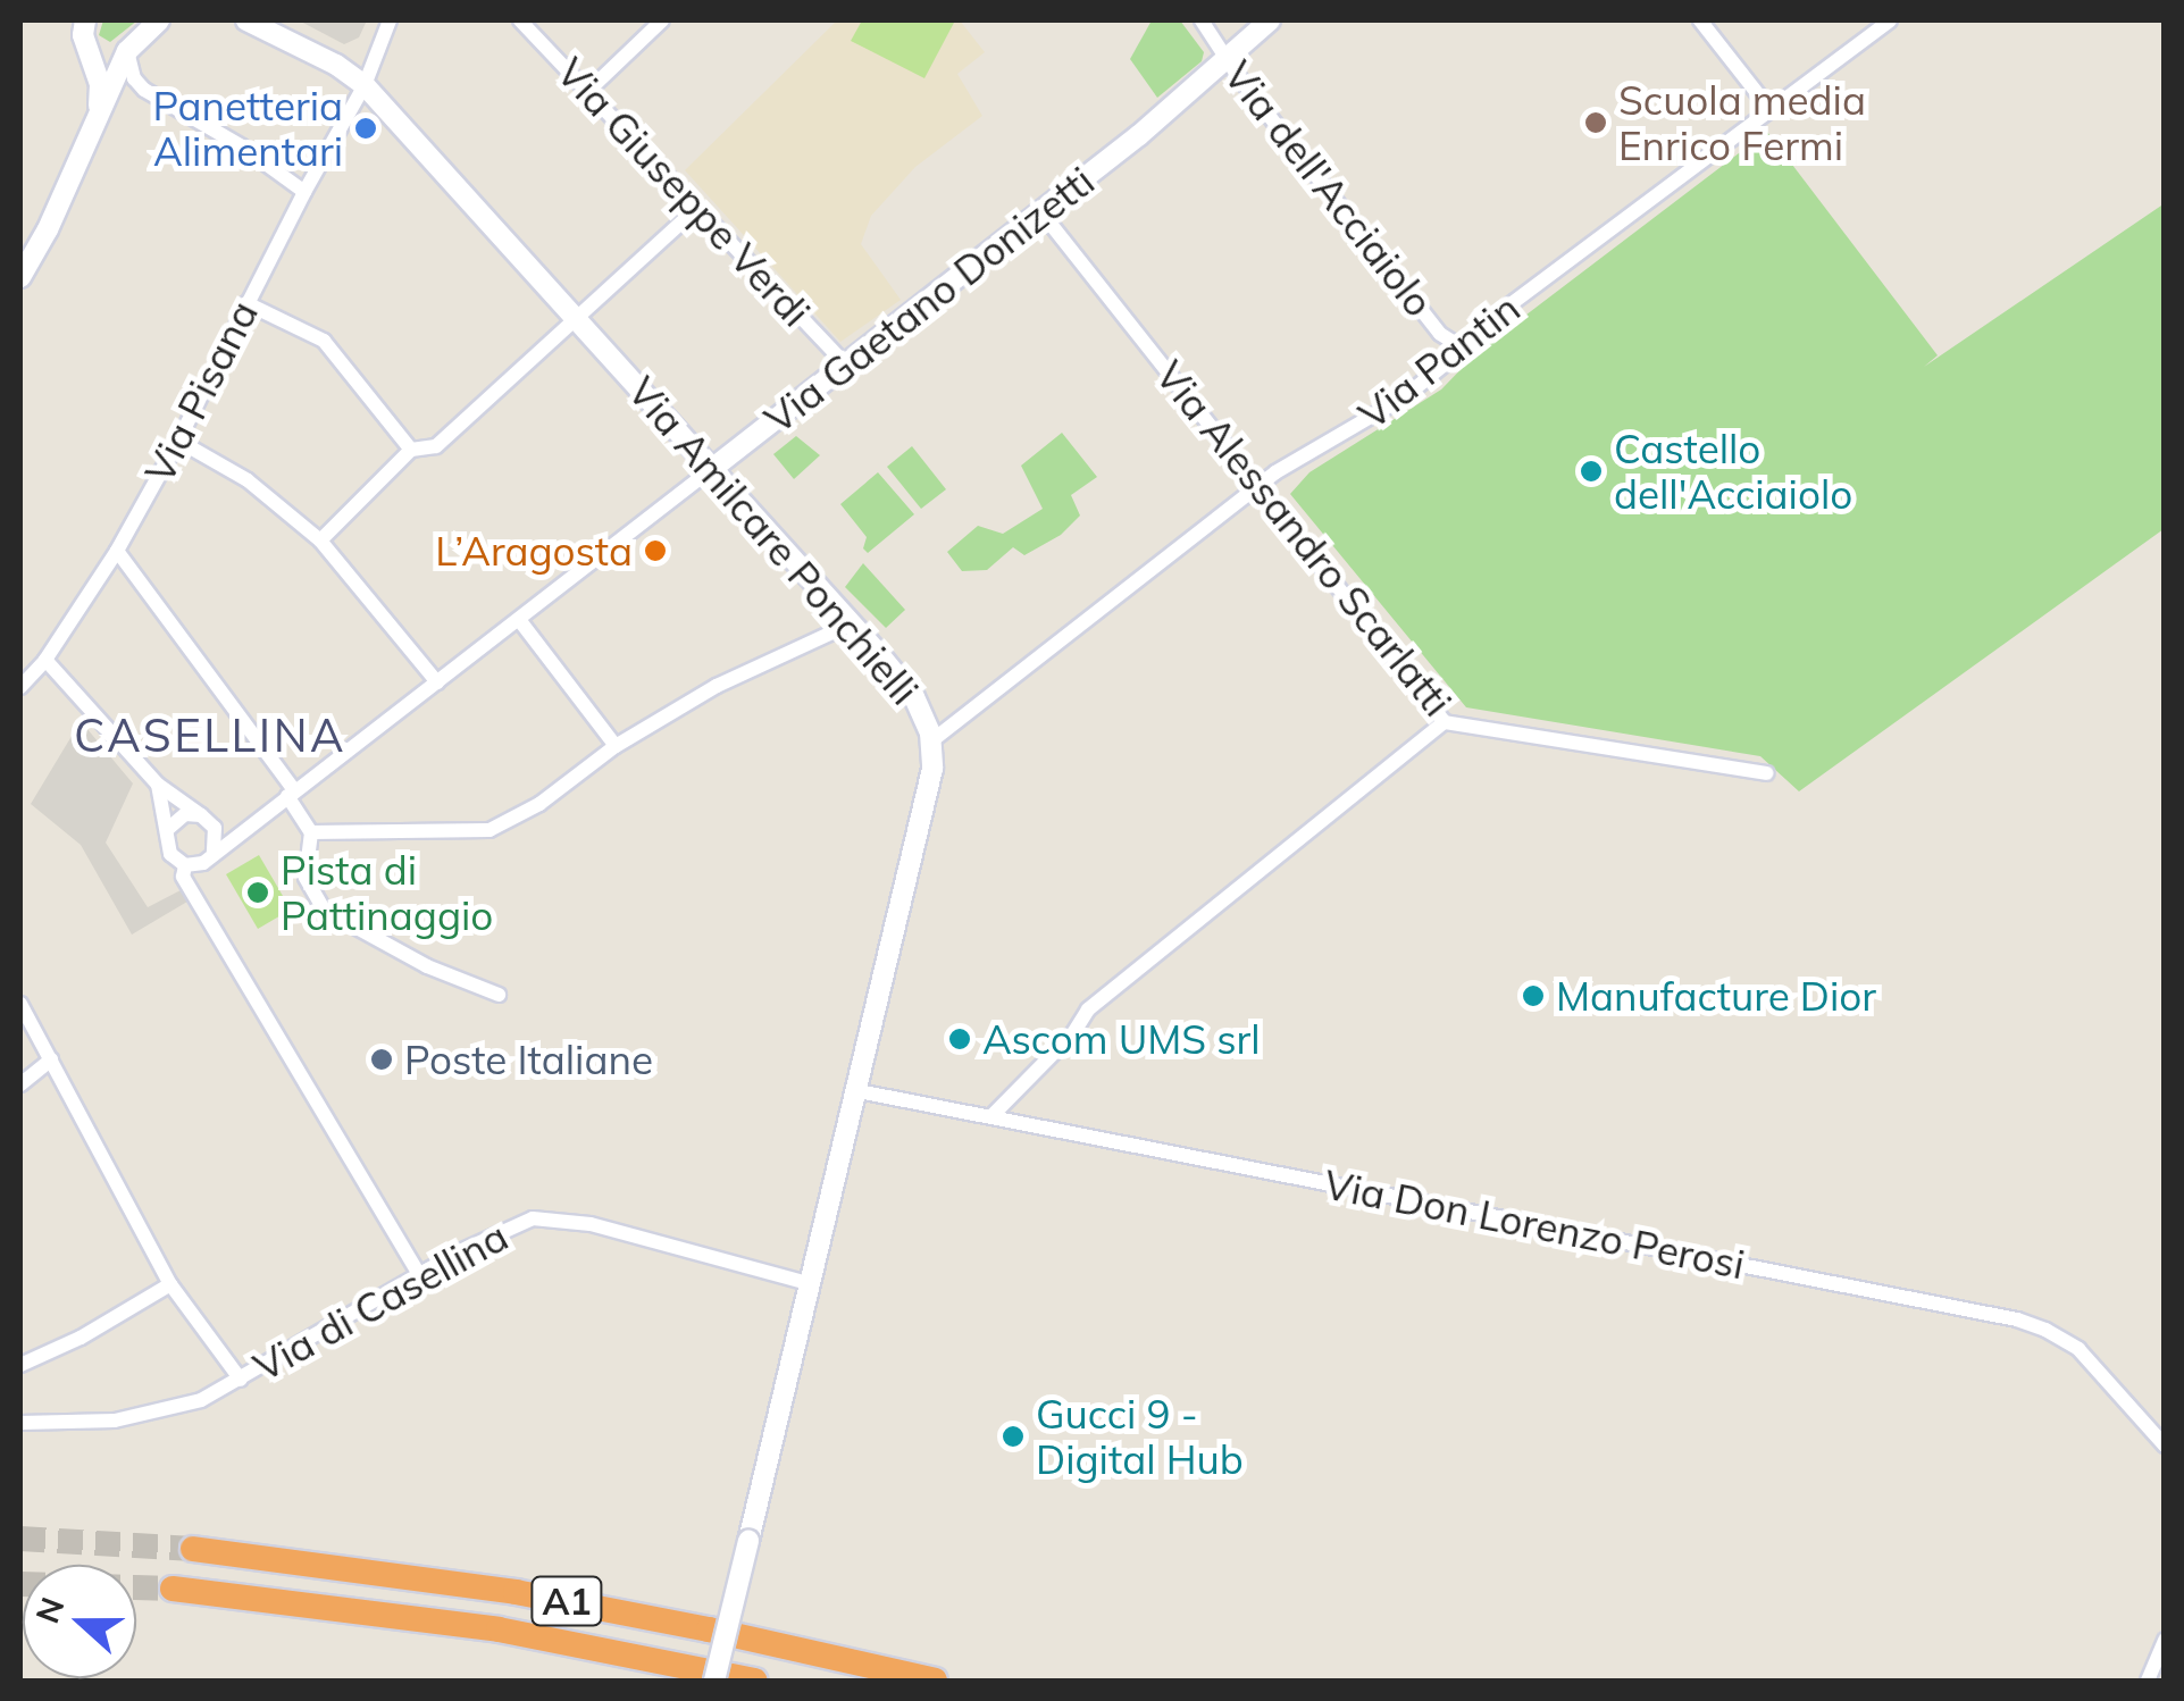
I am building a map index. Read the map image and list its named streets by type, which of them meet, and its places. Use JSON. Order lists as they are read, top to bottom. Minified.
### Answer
{"streets":{"highway":["A1"],"street":["Via dell'Acciaiolo","Via Giuseppe Verdi","Via Gaetano Donizetti","Via Pantin","Via Pisana","Via Alessandro Scarlatti","Via Amilcare Ponchielli","Via Don Lorenzo Perosi","Via di Casellina"]},"crossings":[["Via dell'Acciaiolo","Via Gaetano Donizetti"],["Via dell'Acciaiolo","Via Pantin"],["Via Giuseppe Verdi","Via Gaetano Donizetti"],["Via Gaetano Donizetti","Via Alessandro Scarlatti"],["Via Gaetano Donizetti","Via Amilcare Ponchielli"],["Via Pantin","Via Alessandro Scarlatti"],["Via Pantin","Via Amilcare Ponchielli"],["Via Pisana","Via Amilcare Ponchielli"],["Via Amilcare Ponchielli","Via Don Lorenzo Perosi"],["Via Amilcare Ponchielli","Via di Casellina"]],"districts":["CASELLINA"],"places":["Scuola media Enrico Fermi","Panetteria Alimentari","Castello dell'Acciaiolo","L’Aragosta","Pista di Pattinaggio","Manufacture Dior","Ascom UMS srl","Poste Italiane","Gucci 9 - Digital Hub"],"north":"left"}
